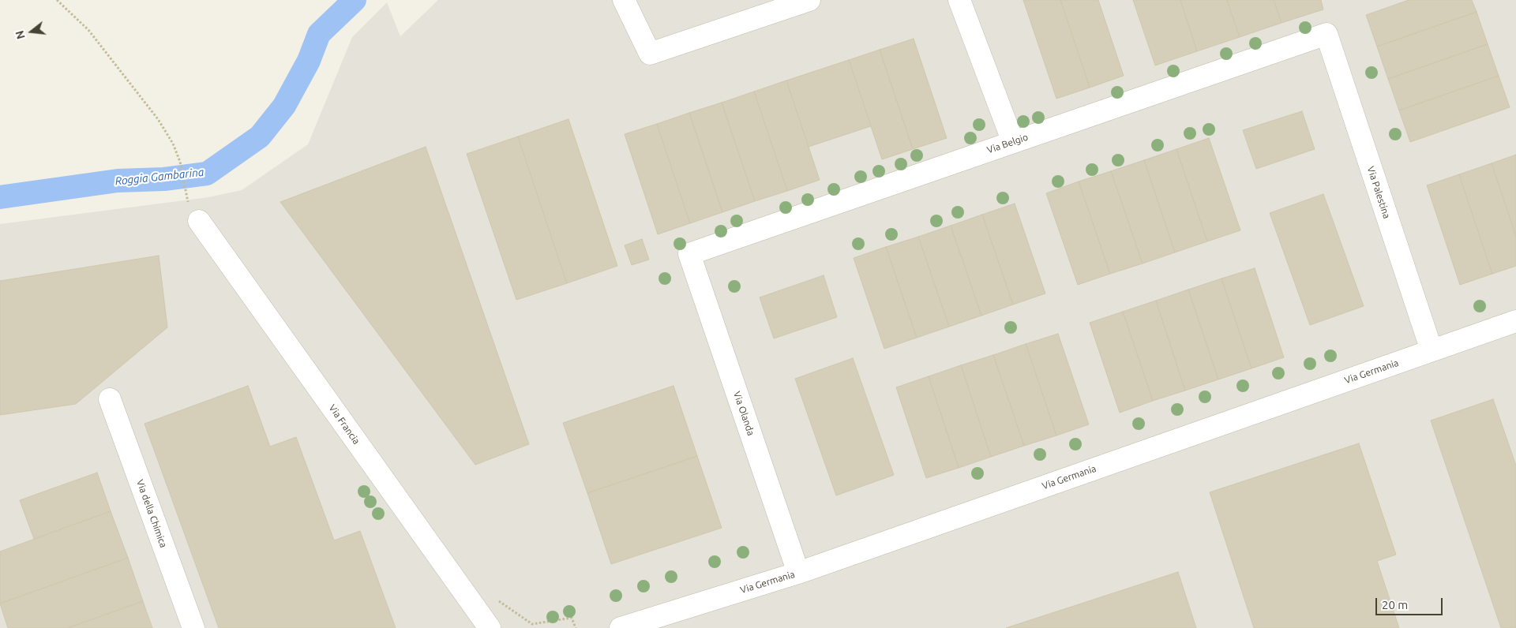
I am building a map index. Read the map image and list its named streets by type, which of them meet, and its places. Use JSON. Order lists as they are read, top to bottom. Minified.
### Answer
{"streets":{"street":["Via Belgio","Via Palestina","Via Germania","Via Olanda","Via Francia","Via della Chimica"]},"crossings":[["Via Belgio","Via Palestina"],["Via Belgio","Via Olanda"],["Via Palestina","Via Germania"],["Via Germania","Via Olanda"]],"water":["Roggia Gambarina"],"scale_bar":"20 m","north":"left"}
